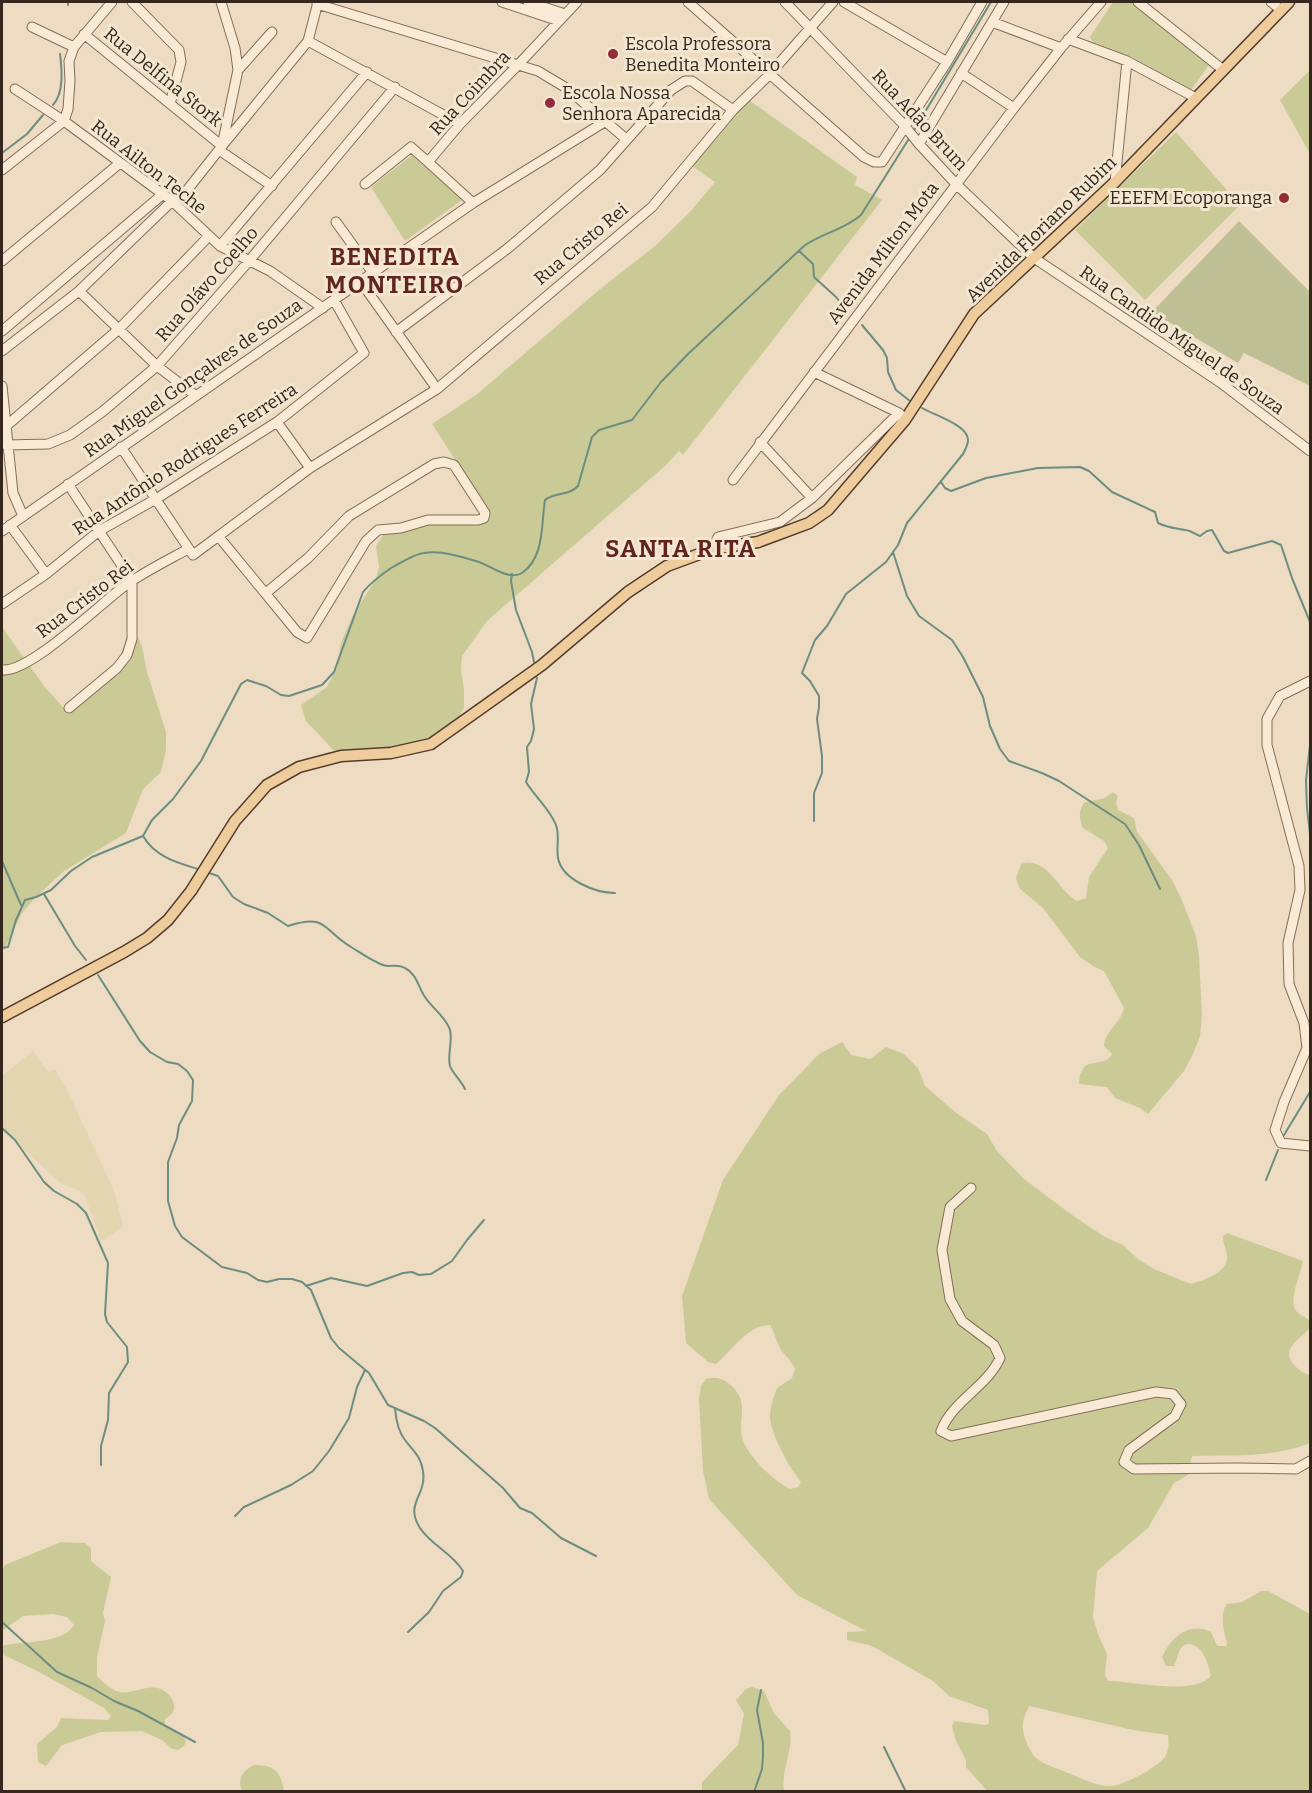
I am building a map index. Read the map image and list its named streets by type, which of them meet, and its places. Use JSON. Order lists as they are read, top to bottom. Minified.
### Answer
{"streets":{"main road":["Avenida Floriano Rubim"],"street":["Rua Delfina Stork","Rua Coimbra","Rua Adão Brum","Rua Ailton Teche","Rua Cristo Rei","Avenida Milton Mota","Rua Olávo Coelho","Rua Candido Miguel de Souza","Rua Miguel Gonçalves de Souza","Rua Antônio Rodrigues Ferreira"]},"crossings":[["Rua Coimbra","Rua Miguel Gonçalves de Souza"],["Rua Adão Brum","Avenida Floriano Rubim"],["Rua Adão Brum","Rua Cristo Rei"],["Rua Adão Brum","Avenida Milton Mota"],["Rua Adão Brum","Rua Candido Miguel de Souza"],["Rua Ailton Teche","Rua Olávo Coelho"],["Rua Ailton Teche","Rua Miguel Gonçalves de Souza"],["Avenida Floriano Rubim","Rua Candido Miguel de Souza"],["Rua Miguel Gonçalves de Souza","Rua Antônio Rodrigues Ferreira"]],"districts":["BENEDITA MONTEIRO","SANTA RITA"],"places":["Escola Professora Benedita Monteiro","Escola Nossa Senhora Aparecida","EEEFM Ecoporanga"]}
